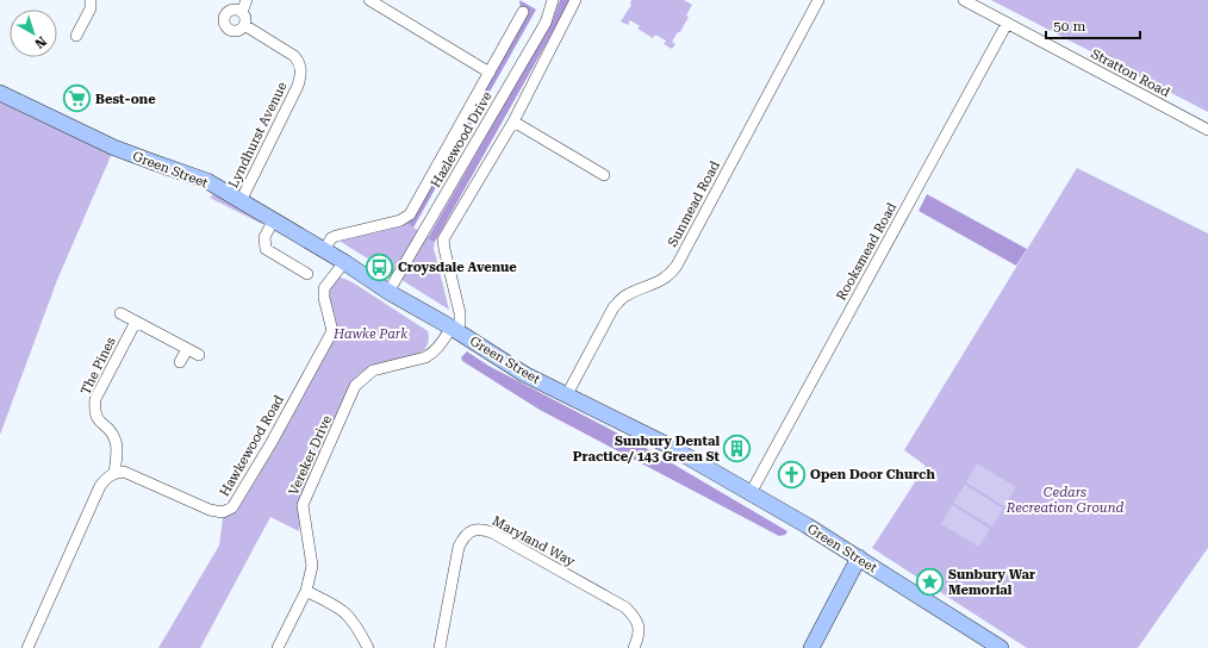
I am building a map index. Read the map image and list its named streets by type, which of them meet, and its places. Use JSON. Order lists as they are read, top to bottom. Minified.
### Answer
{"streets":{"street":["Stratton Road","Lyndhurst Avenue","Hazlewood Drive","Green Street","Sunmead Road","Rooksmead Road","The Pines","Hawkewood Road","Vereker Drive","Maryland Way"]},"crossings":[["Stratton Road","Rooksmead Road"],["Lyndhurst Avenue","Green Street"],["Hazlewood Drive","Green Street"],["Green Street","Sunmead Road"],["Green Street","Rooksmead Road"],["Green Street","Hawkewood Road"],["Green Street","Vereker Drive"],["The Pines","Hawkewood Road"]],"parks":["Hawke Park","Cedars Recreation Ground"],"places":{"supermarket":["Best-one"],"bus stop":["Croysdale Avenue"],"building":["Sunbury Dental Practice/ 143 Green St"],"church":["Open Door Church"],"place":["Sunbury War Memorial"]},"scale_bar":"50 m","north":"bottom right"}
